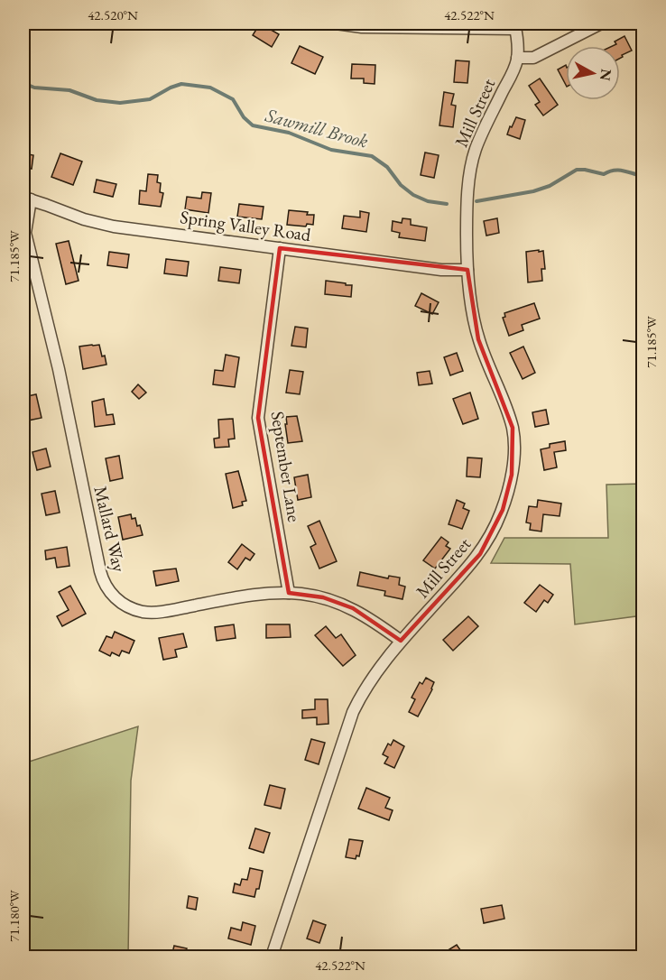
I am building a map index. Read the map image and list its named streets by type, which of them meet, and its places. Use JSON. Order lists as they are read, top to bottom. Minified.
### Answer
{"streets":{"street":["Mill Street","Spring Valley Road","September Lane","Mallard Way"]},"crossings":[["Mill Street","Spring Valley Road"],["Mill Street","Mallard Way"],["Spring Valley Road","September Lane"],["Spring Valley Road","Mallard Way"],["September Lane","Mallard Way"]],"water":["Sawmill Brook"],"north":"right","coordinates":["42.520°N","42.522°N","71.185°W","71.180°W"]}
